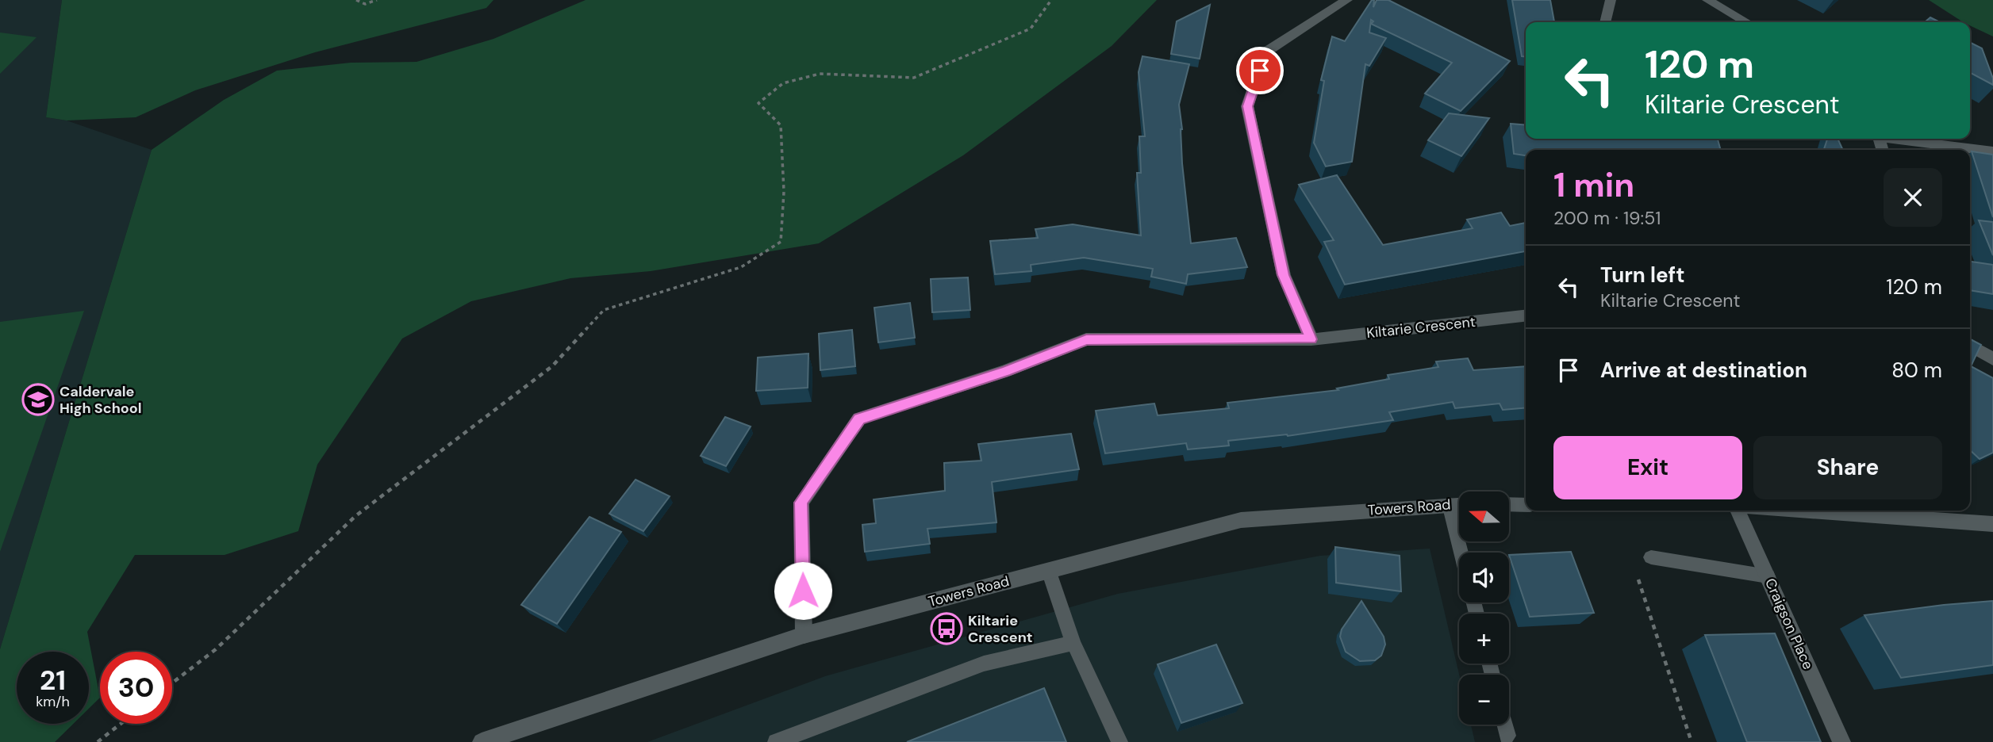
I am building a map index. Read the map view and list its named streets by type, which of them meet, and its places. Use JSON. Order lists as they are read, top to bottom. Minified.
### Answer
{"streets":{"street":["Kiltarie Crescent","Towers Road","Craigson Place"]},"crossings":[["Kiltarie Crescent","Towers Road"]],"places":{"school or university":["Caldervale High School"],"bus stop":["Kiltarie Crescent"]},"north":"left","page":{"turn":["120 m","Kiltarie Crescent"],"heading":["1 min","200 m · 19:51"],"list":[{"name":"Turn left","note":"Kiltarie Crescent","value":"120 m"},{"name":"Arrive at destination","value":"80 m"}],"buttons":["Exit","Share"],"map_buttons":["+","−"],"speed":"21 km/h","limit":"30"}}
